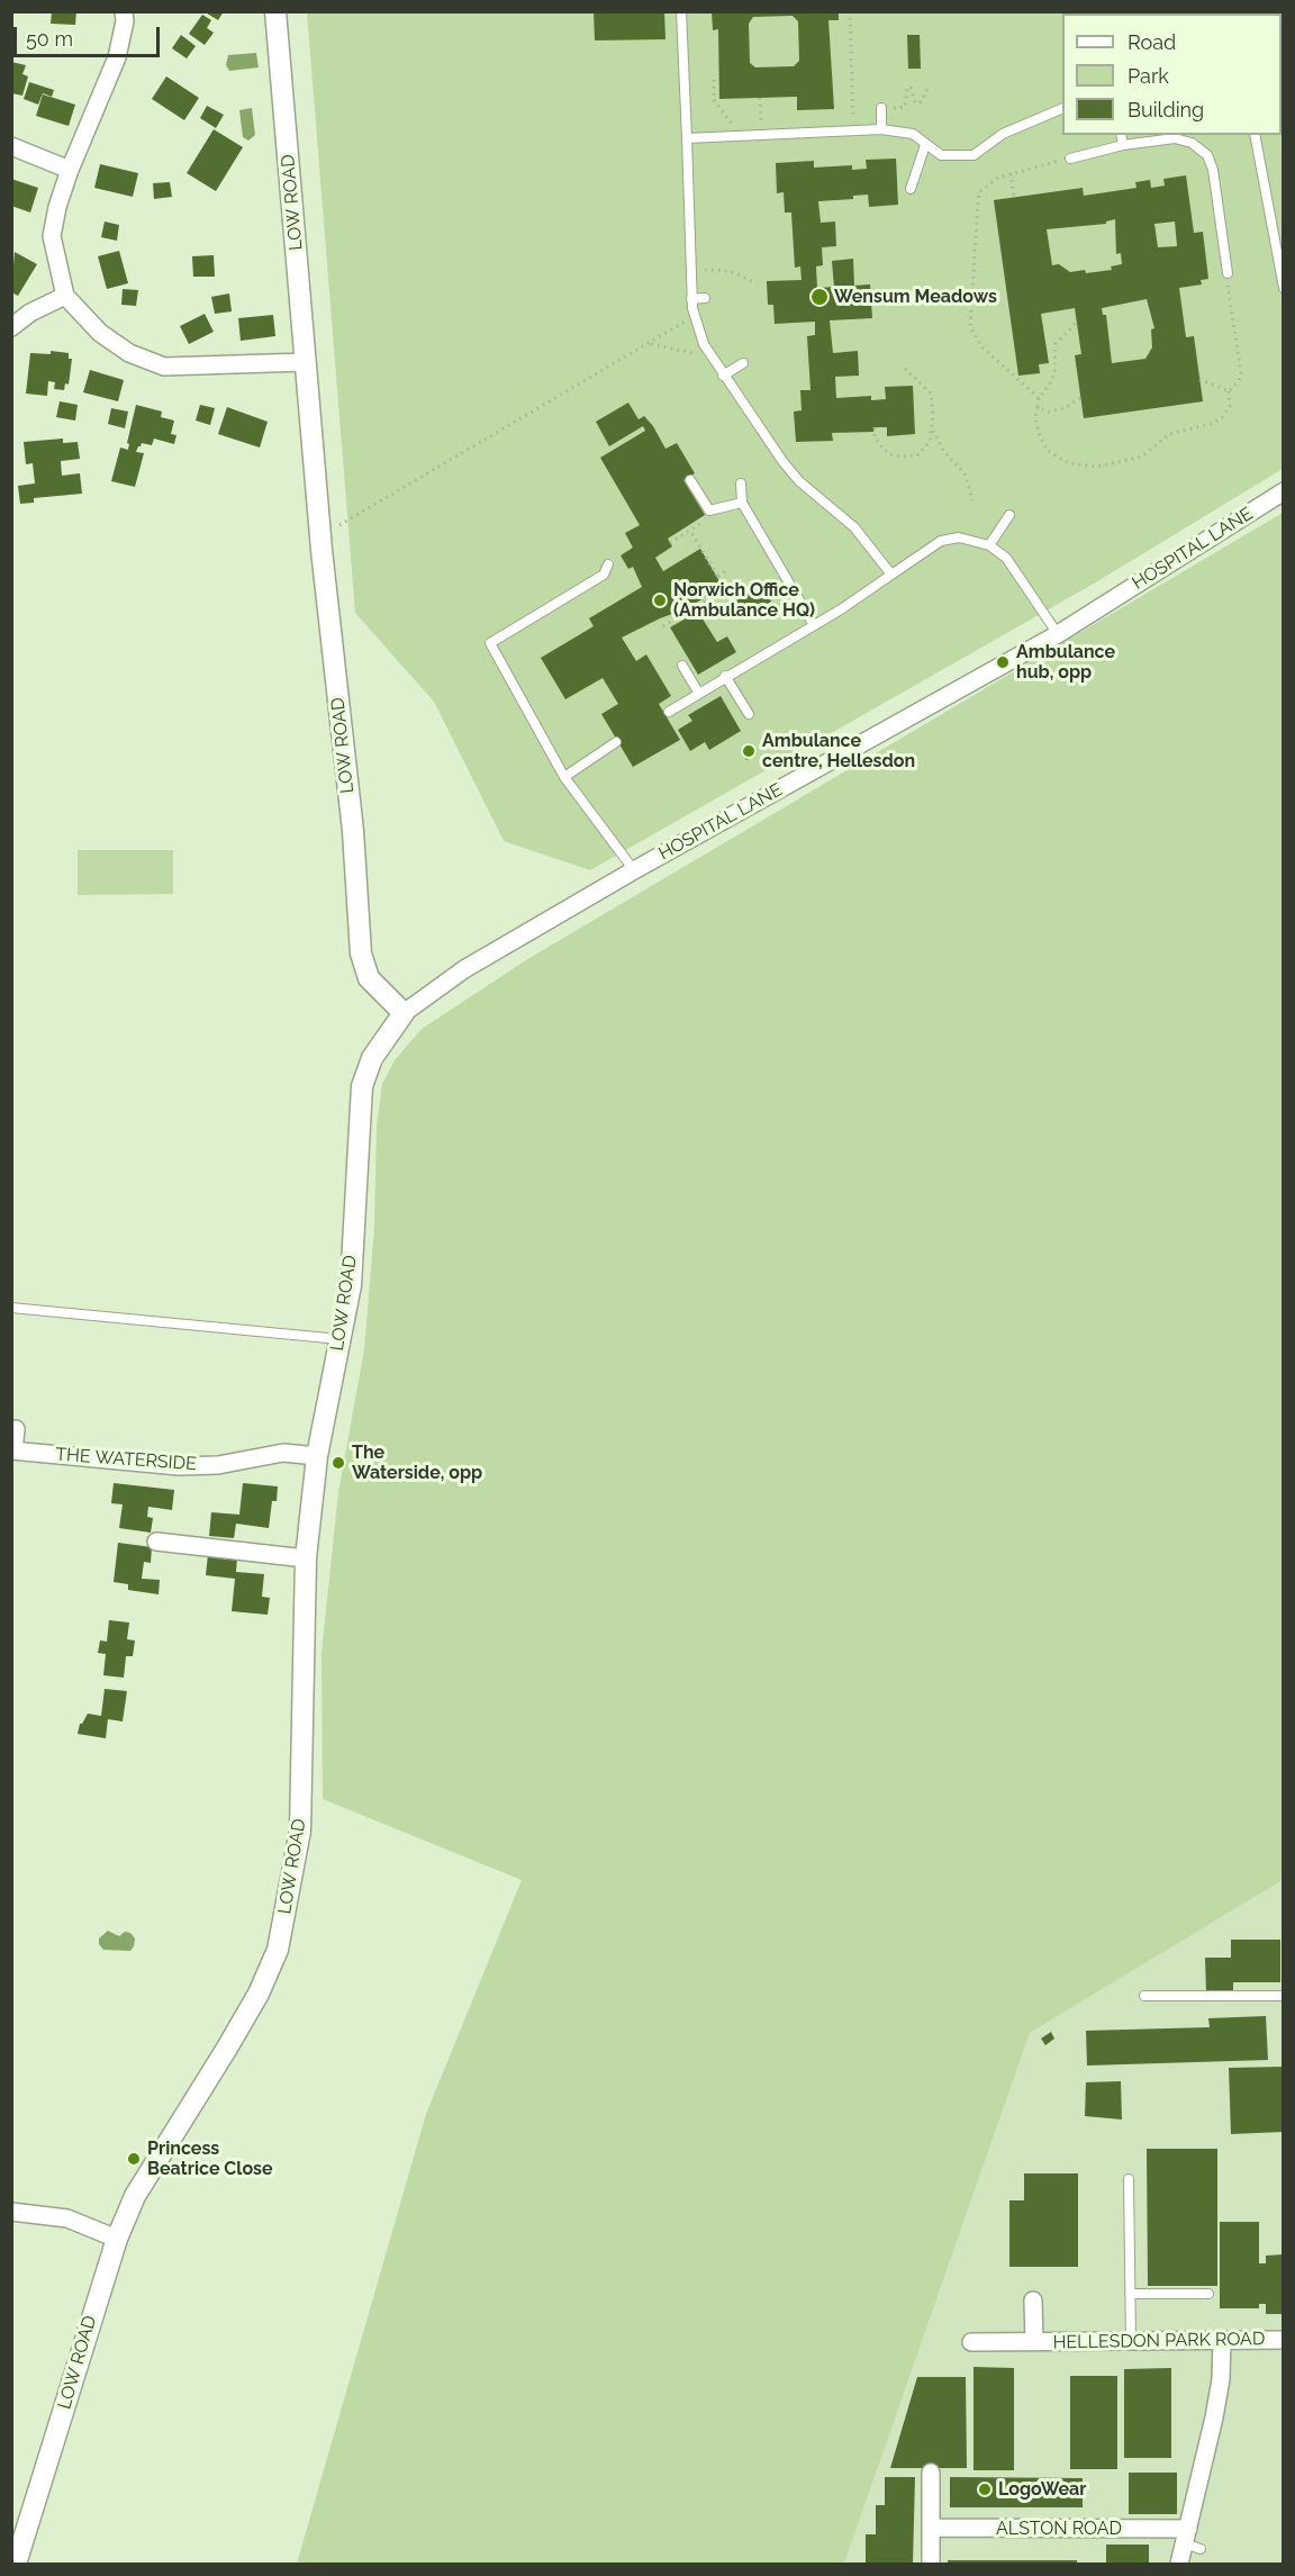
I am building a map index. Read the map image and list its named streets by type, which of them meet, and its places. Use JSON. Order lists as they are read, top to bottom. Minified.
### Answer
{"streets":{"street":["LOW ROAD","HOSPITAL LANE","THE WATERSIDE","HELLESDON PARK ROAD","ALSTON ROAD"]},"crossings":[["LOW ROAD","HOSPITAL LANE"],["LOW ROAD","THE WATERSIDE"]],"places":["Wensum Meadows","Norwich Office (Ambulance HQ)","Ambulance hub, opp","Ambulance centre, Hellesdon","The Waterside, opp","Princess Beatrice Close","LogoWear"],"legend":["Road","Park","Building"],"scale_bar":"50 m"}
